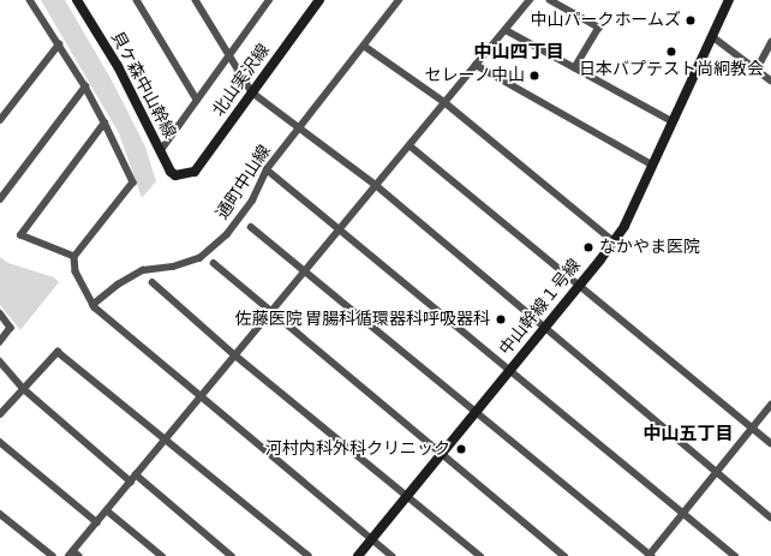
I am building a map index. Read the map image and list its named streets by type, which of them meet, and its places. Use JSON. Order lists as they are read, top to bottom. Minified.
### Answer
{"streets":{"street":["北山実沢線","貝ケ森中山幹線","通町中山線","中山幹線１号線"]},"crossings":[["北山実沢線","貝ケ森中山幹線"]],"districts":["中山四丁目","中山五丁目"],"places":["中山パークホームズ","日本バプテスト尚絅教会","セレーノ中山","なかやま医院","佐藤医院 胃腸科循環器科呼吸器科","河村内科外科クリニック"]}
